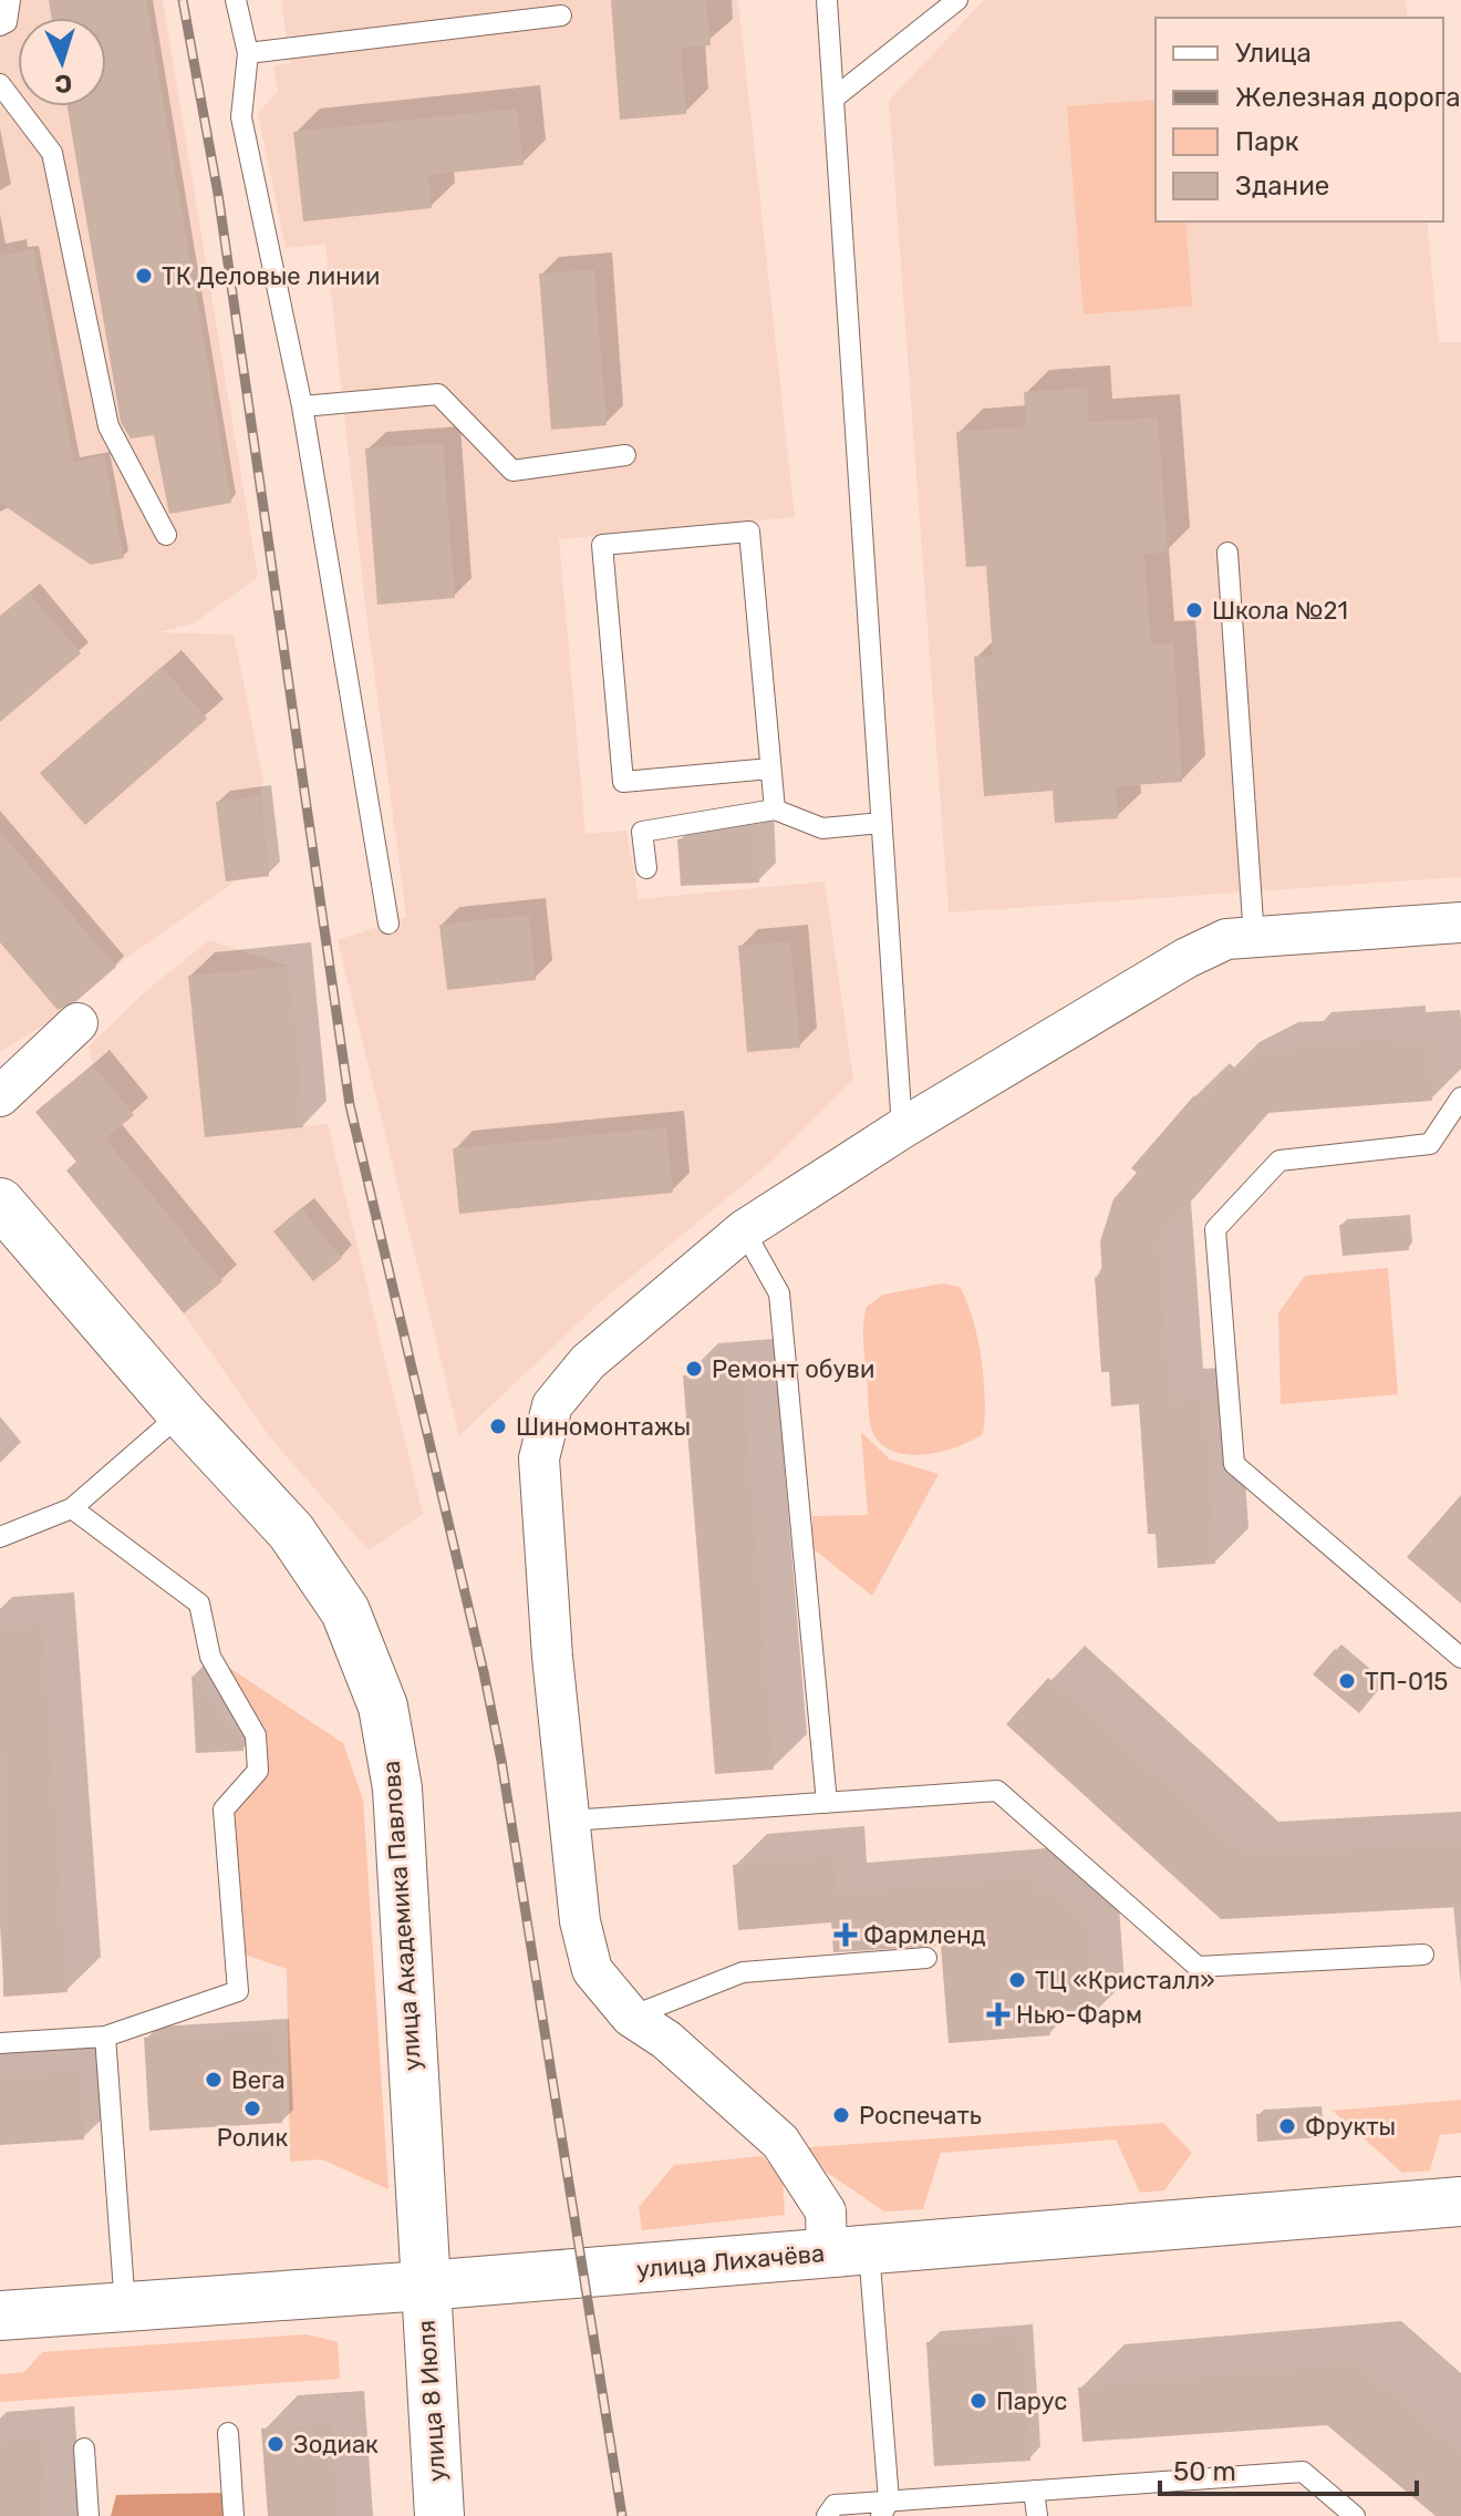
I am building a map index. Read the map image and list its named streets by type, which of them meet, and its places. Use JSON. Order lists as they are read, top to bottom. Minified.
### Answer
{"streets":{"main road":["улица Академика Павлова","улица Лихачёва","улица 8 Июля"]},"crossings":[["улица Академика Павлова","улица Лихачёва"],["улица Академика Павлова","улица 8 Июля"],["улица Лихачёва","улица 8 Июля"]],"places":{"other":["ТК Деловые линии","Школа №21","Ремонт обуви","Шиномонтажы","ТП-015","ТЦ «Кристалл»","Вега","Ролик","Роспечать","Фрукты","Парус","Зодиак"],"health":["Фармленд","Нью-Фарм"]},"legend":["Улица","Железная дорога","Парк","Здание"],"scale_bar":"50 m","north":"bottom"}
